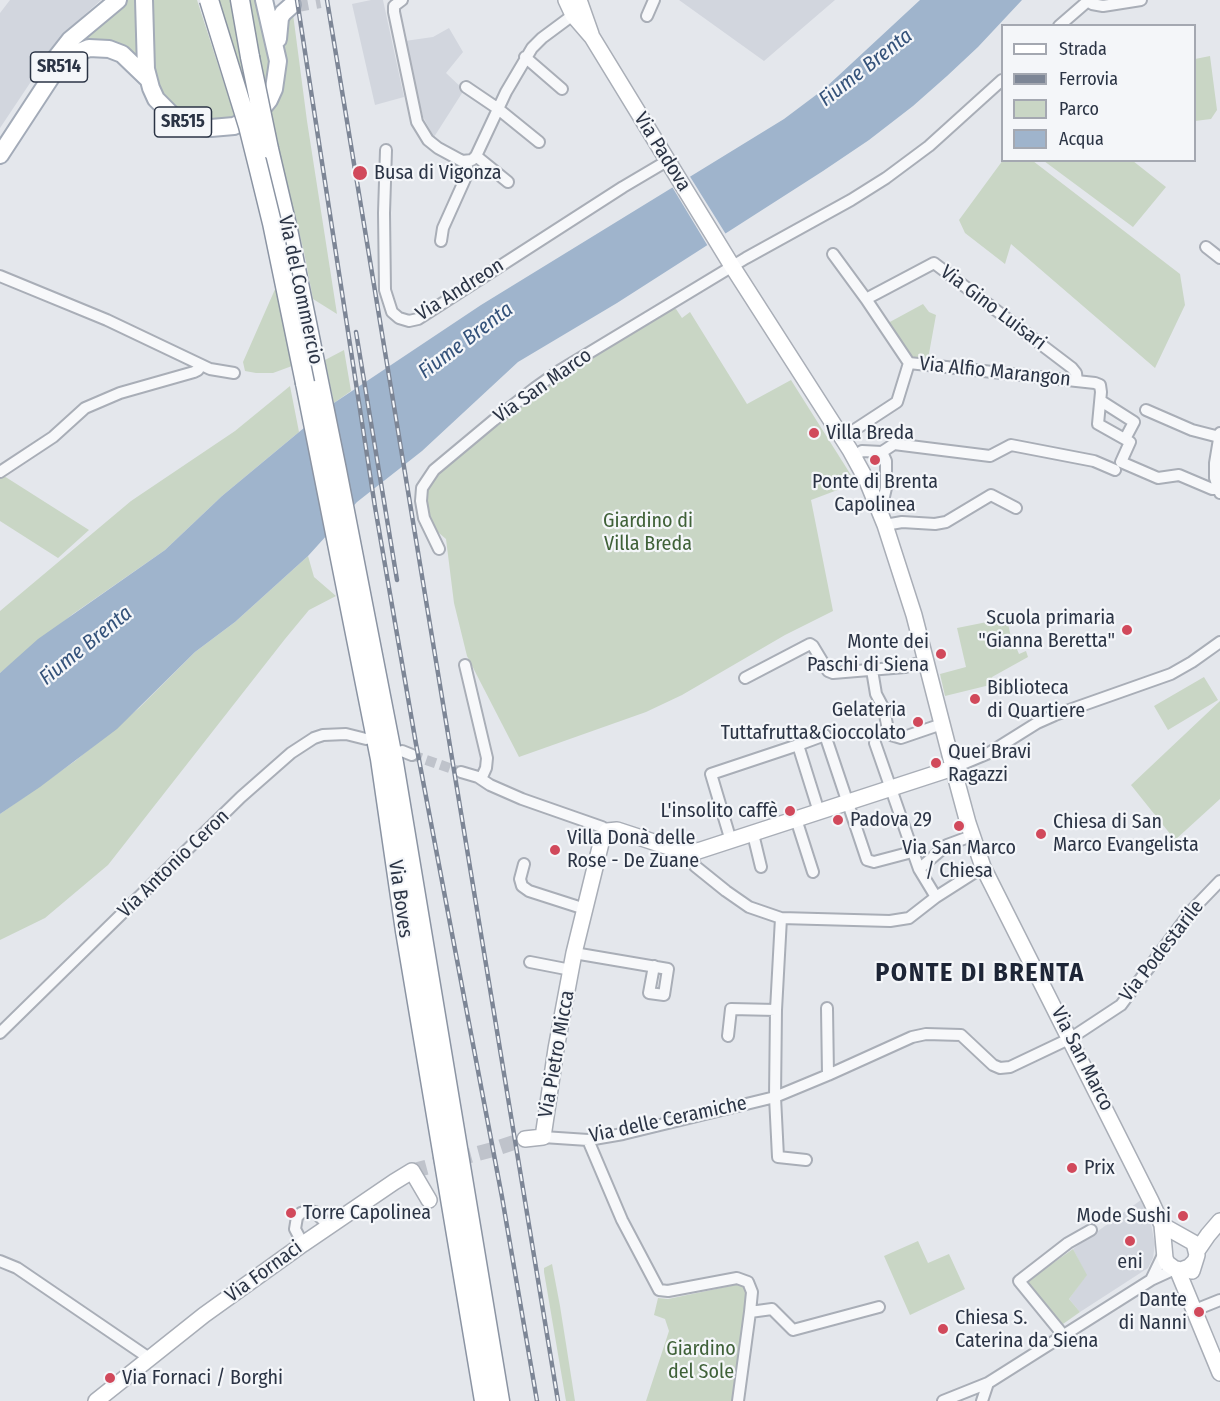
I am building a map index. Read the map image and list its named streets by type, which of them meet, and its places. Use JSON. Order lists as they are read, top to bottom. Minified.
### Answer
{"streets":{"highway":["Via del Commercio","Via Boves"],"main road":["SR514","SR515","Via Padova","Via San Marco","Via Pietro Micca","Via delle Ceramiche","Via Fornaci"],"street":["Via Andreon","Via Gino Luisari","Via Alfio Marangon","Via Antonio Ceron","Via Podestarile"]},"crossings":[["SR514","SR515"],["Via Padova","Via Andreon"],["Via Padova","Via San Marco"],["Via del Commercio","Via Boves"],["Via Gino Luisari","Via Alfio Marangon"],["Via Alfio Marangon","Via San Marco"],["Via San Marco","Via Podestarile"],["Via San Marco","Via delle Ceramiche"],["Via Podestarile","Via delle Ceramiche"],["Via Pietro Micca","Via delle Ceramiche"]],"districts":["PONTE DI BRENTA"],"water":["Fiume Brenta"],"parks":["Giardino di Villa Breda","Giardino del Sole"],"places":["Busa di Vigonza","Villa Breda","Ponte di Brenta Capolinea","Scuola primaria \"Gianna Beretta\"","Monte dei Paschi di Siena","Biblioteca di Quartiere","Gelateria Tuttafrutta&Cioccolato","Quei Bravi Ragazzi","L'insolito caffè","Padova 29","Via San Marco / Chiesa","Chiesa di San Marco Evangelista","Villa Donà delle Rose - De Zuane","Prix","Torre Capolinea","Mode Sushi","eni","Dante di Nanni","Chiesa S. Caterina da Siena","Via Fornaci / Borghi"],"legend":["Strada","Ferrovia","Parco","Acqua"]}
